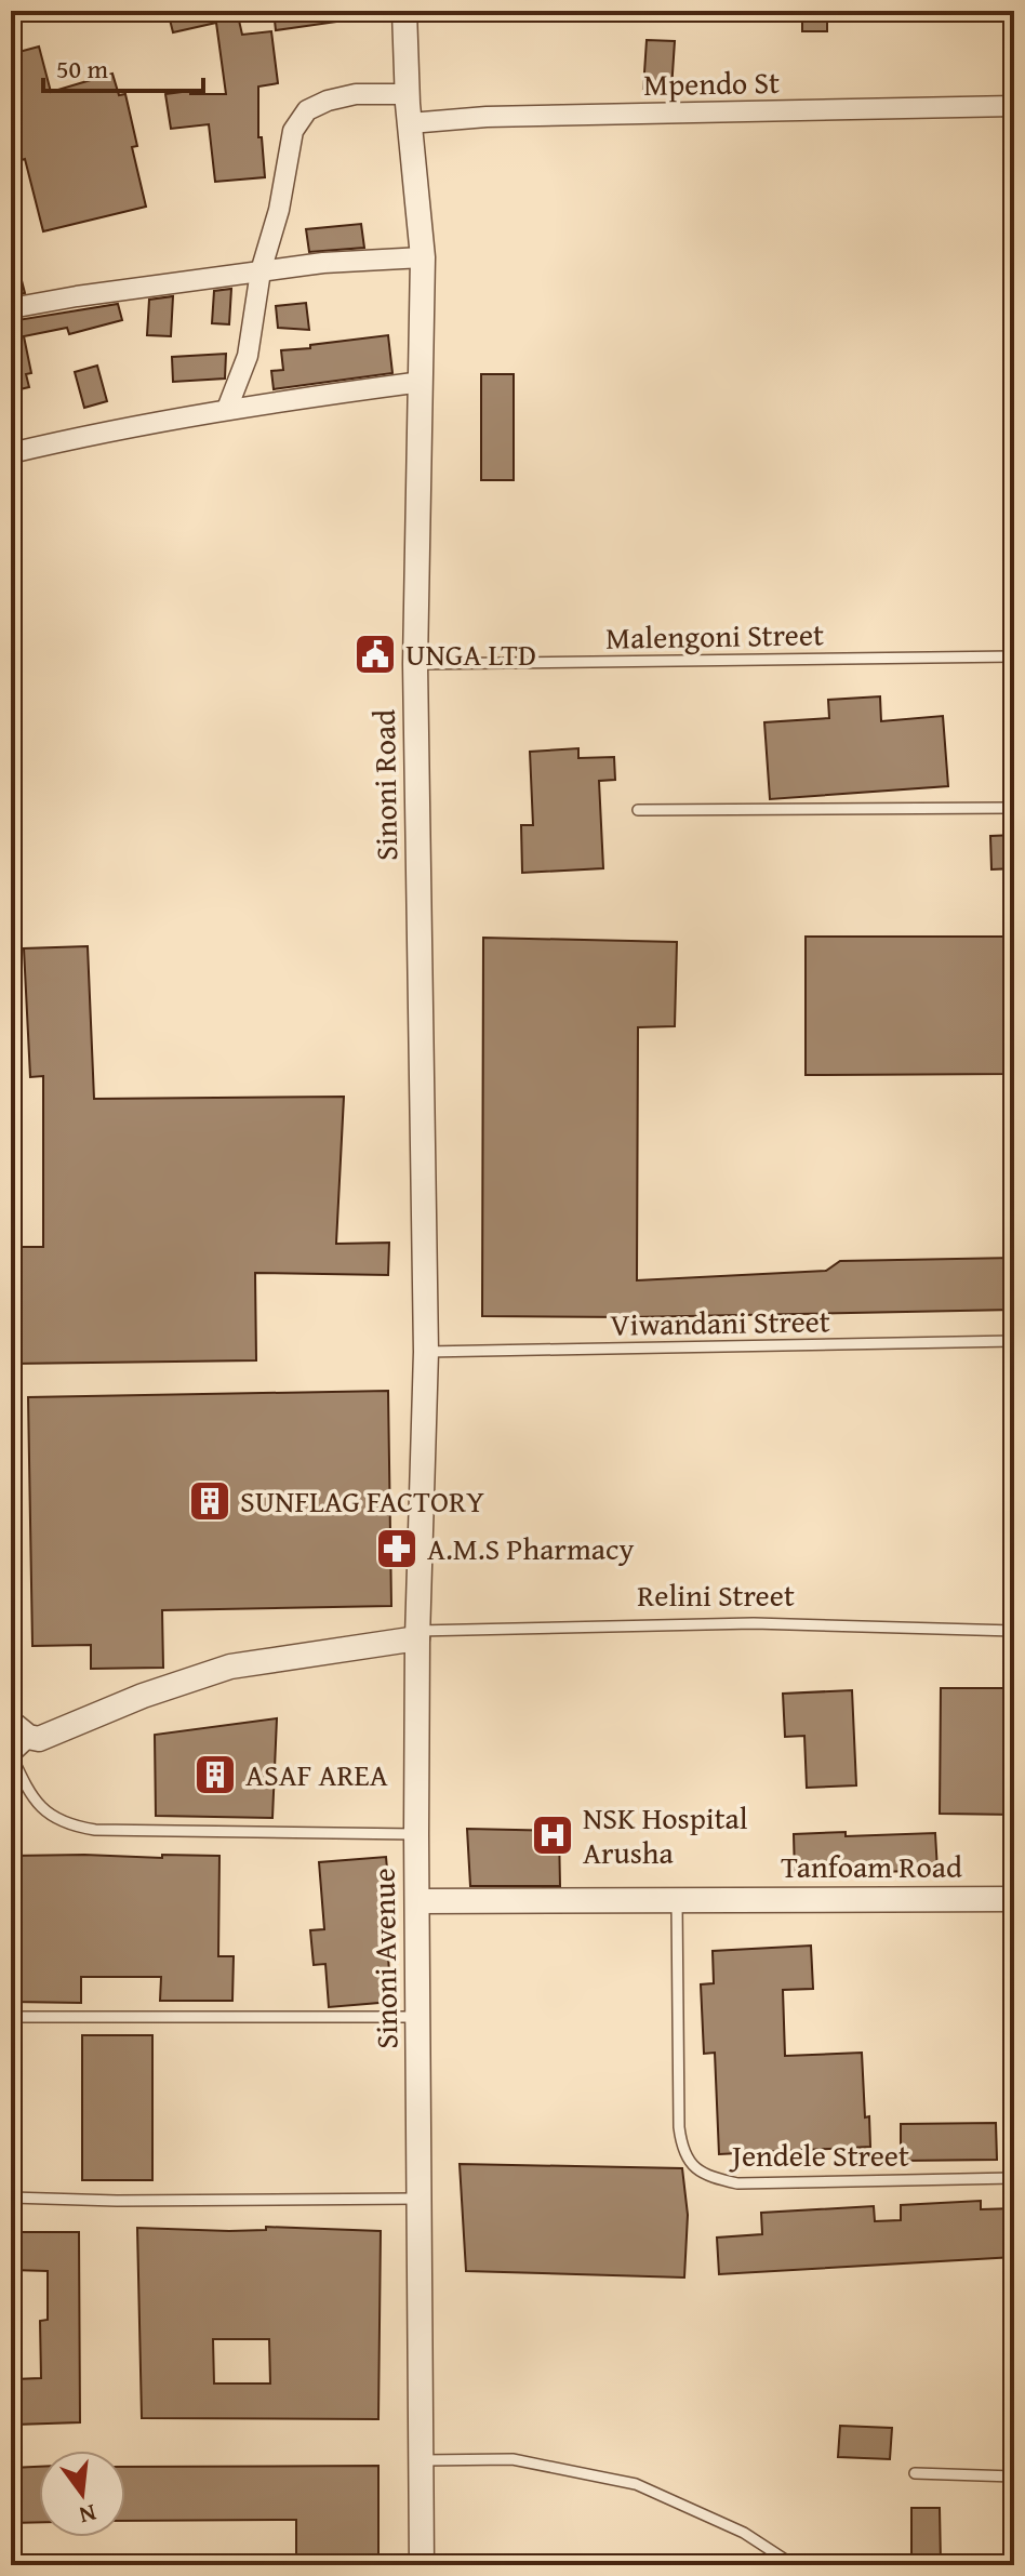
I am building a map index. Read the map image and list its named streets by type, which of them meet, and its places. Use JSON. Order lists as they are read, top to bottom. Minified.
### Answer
{"streets":{"street":["Mpendo St","Sinoni Road","Tanfoam Road","Sinoni Avenue"],"lane":["Malengoni Street","Viwandani Street","Relini Street","Jendele Street"]},"crossings":[["Mpendo St","Sinoni Road"],["Malengoni Street","Sinoni Road"],["Sinoni Road","Viwandani Street"],["Sinoni Road","Sinoni Avenue"],["Viwandani Street","Sinoni Avenue"],["Relini Street","Sinoni Avenue"],["Tanfoam Road","Sinoni Avenue"],["Tanfoam Road","Jendele Street"]],"places":{"public building":["UNGA LTD"],"building":["SUNFLAG FACTORY","ASAF AREA"],"pharmacy":["A.M.S Pharmacy"],"hospital":["NSK Hospital Arusha"]},"scale_bar":"50 m","north":"bottom"}
